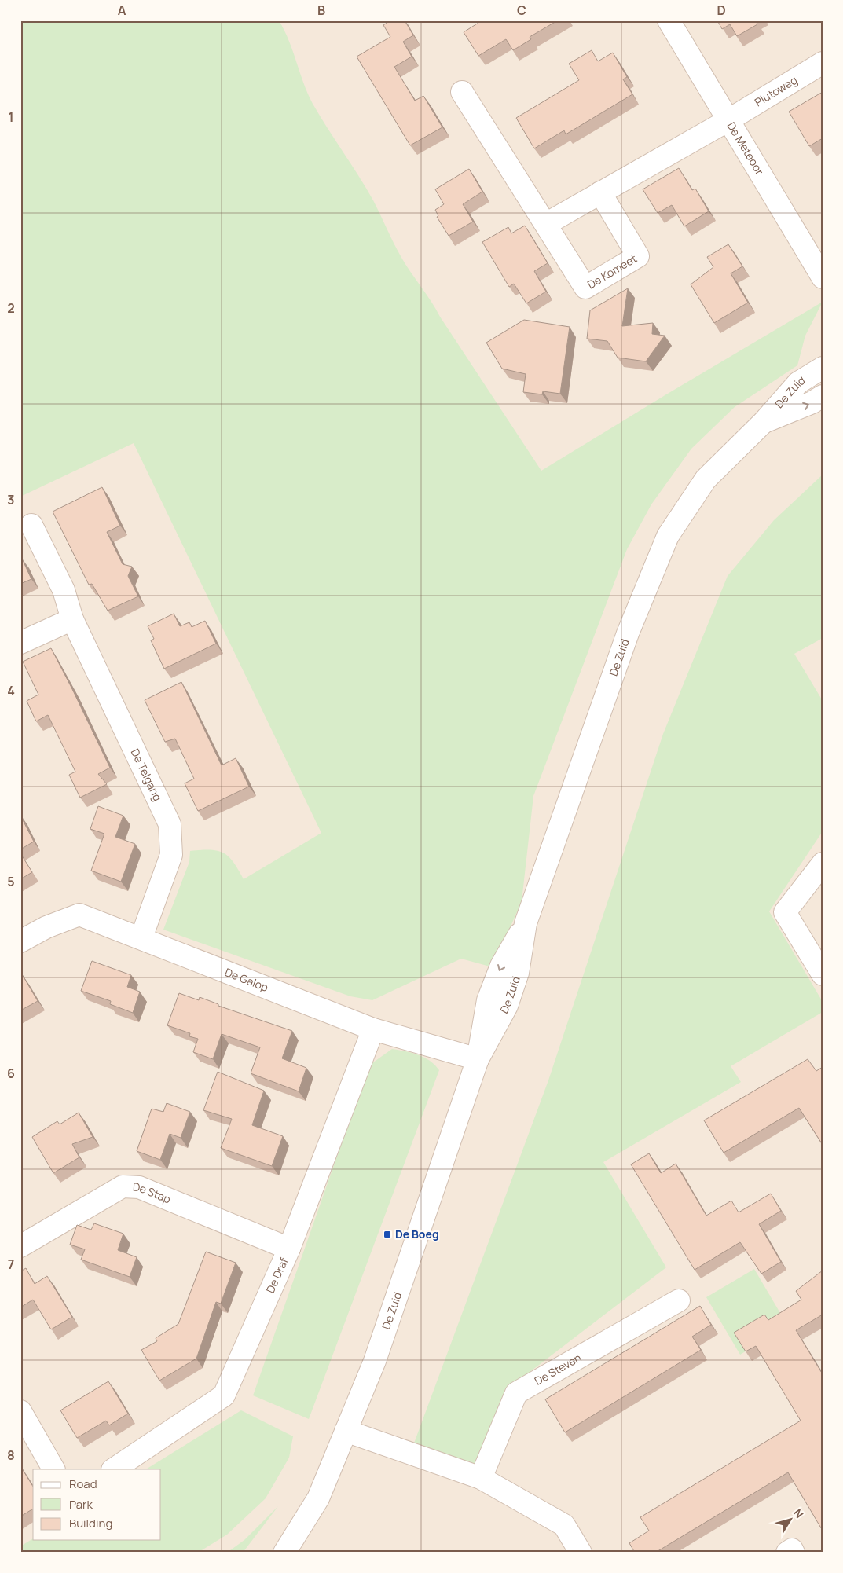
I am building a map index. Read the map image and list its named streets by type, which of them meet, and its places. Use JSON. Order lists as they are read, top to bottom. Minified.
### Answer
{"streets":{"street":["Plutoweg","De Meteoor","De Komeet","De Zuid","De Telgang","De Galop","De Stap","De Draf","De Steven"]},"crossings":[["Plutoweg","De Meteoor"],["De Zuid","De Galop"],["De Telgang","De Galop"],["De Galop","De Draf"],["De Stap","De Draf"]],"places":{"transit":["De Boeg"]},"legend":["Road","Park","Building"],"north":"top right","grid":{"columns":["A","B","C","D"],"rows":["1","2","3","4","5","6","7","8"]}}
